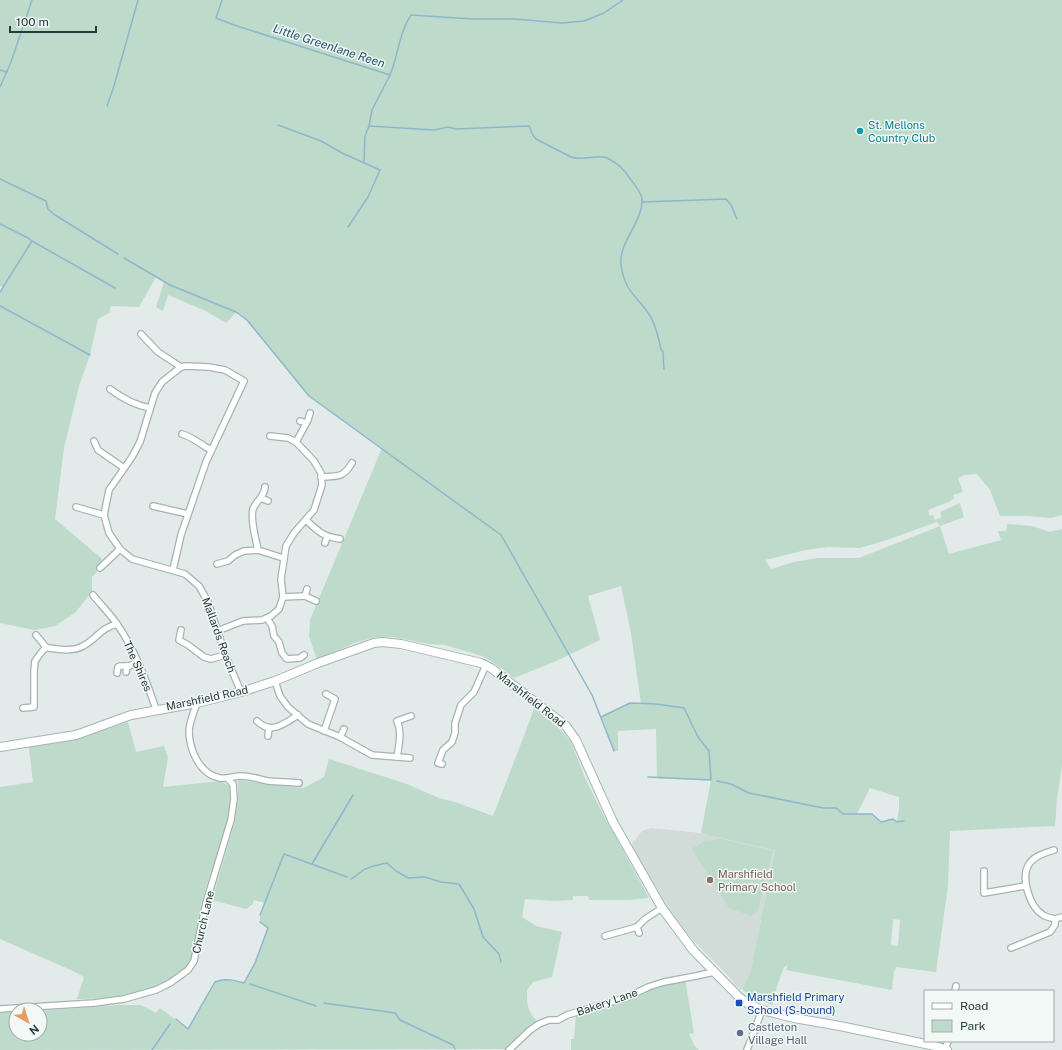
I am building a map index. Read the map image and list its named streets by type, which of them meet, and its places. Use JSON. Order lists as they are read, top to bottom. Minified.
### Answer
{"streets":{"street":["Mallards Reach","The Shires","Marshfield Road","Church Lane","Bakery Lane"]},"crossings":[["Mallards Reach","Marshfield Road"],["The Shires","Marshfield Road"],["Marshfield Road","Bakery Lane"]],"water":["Little Greenlane Reen"],"places":{"other":["St. Mellons Country Club","Marshfield Primary School","Castleton Village Hall"],"transit":["Marshfield Primary School (S-bound)"]},"legend":["Road","Park"],"scale_bar":"100 m","north":"bottom right"}
